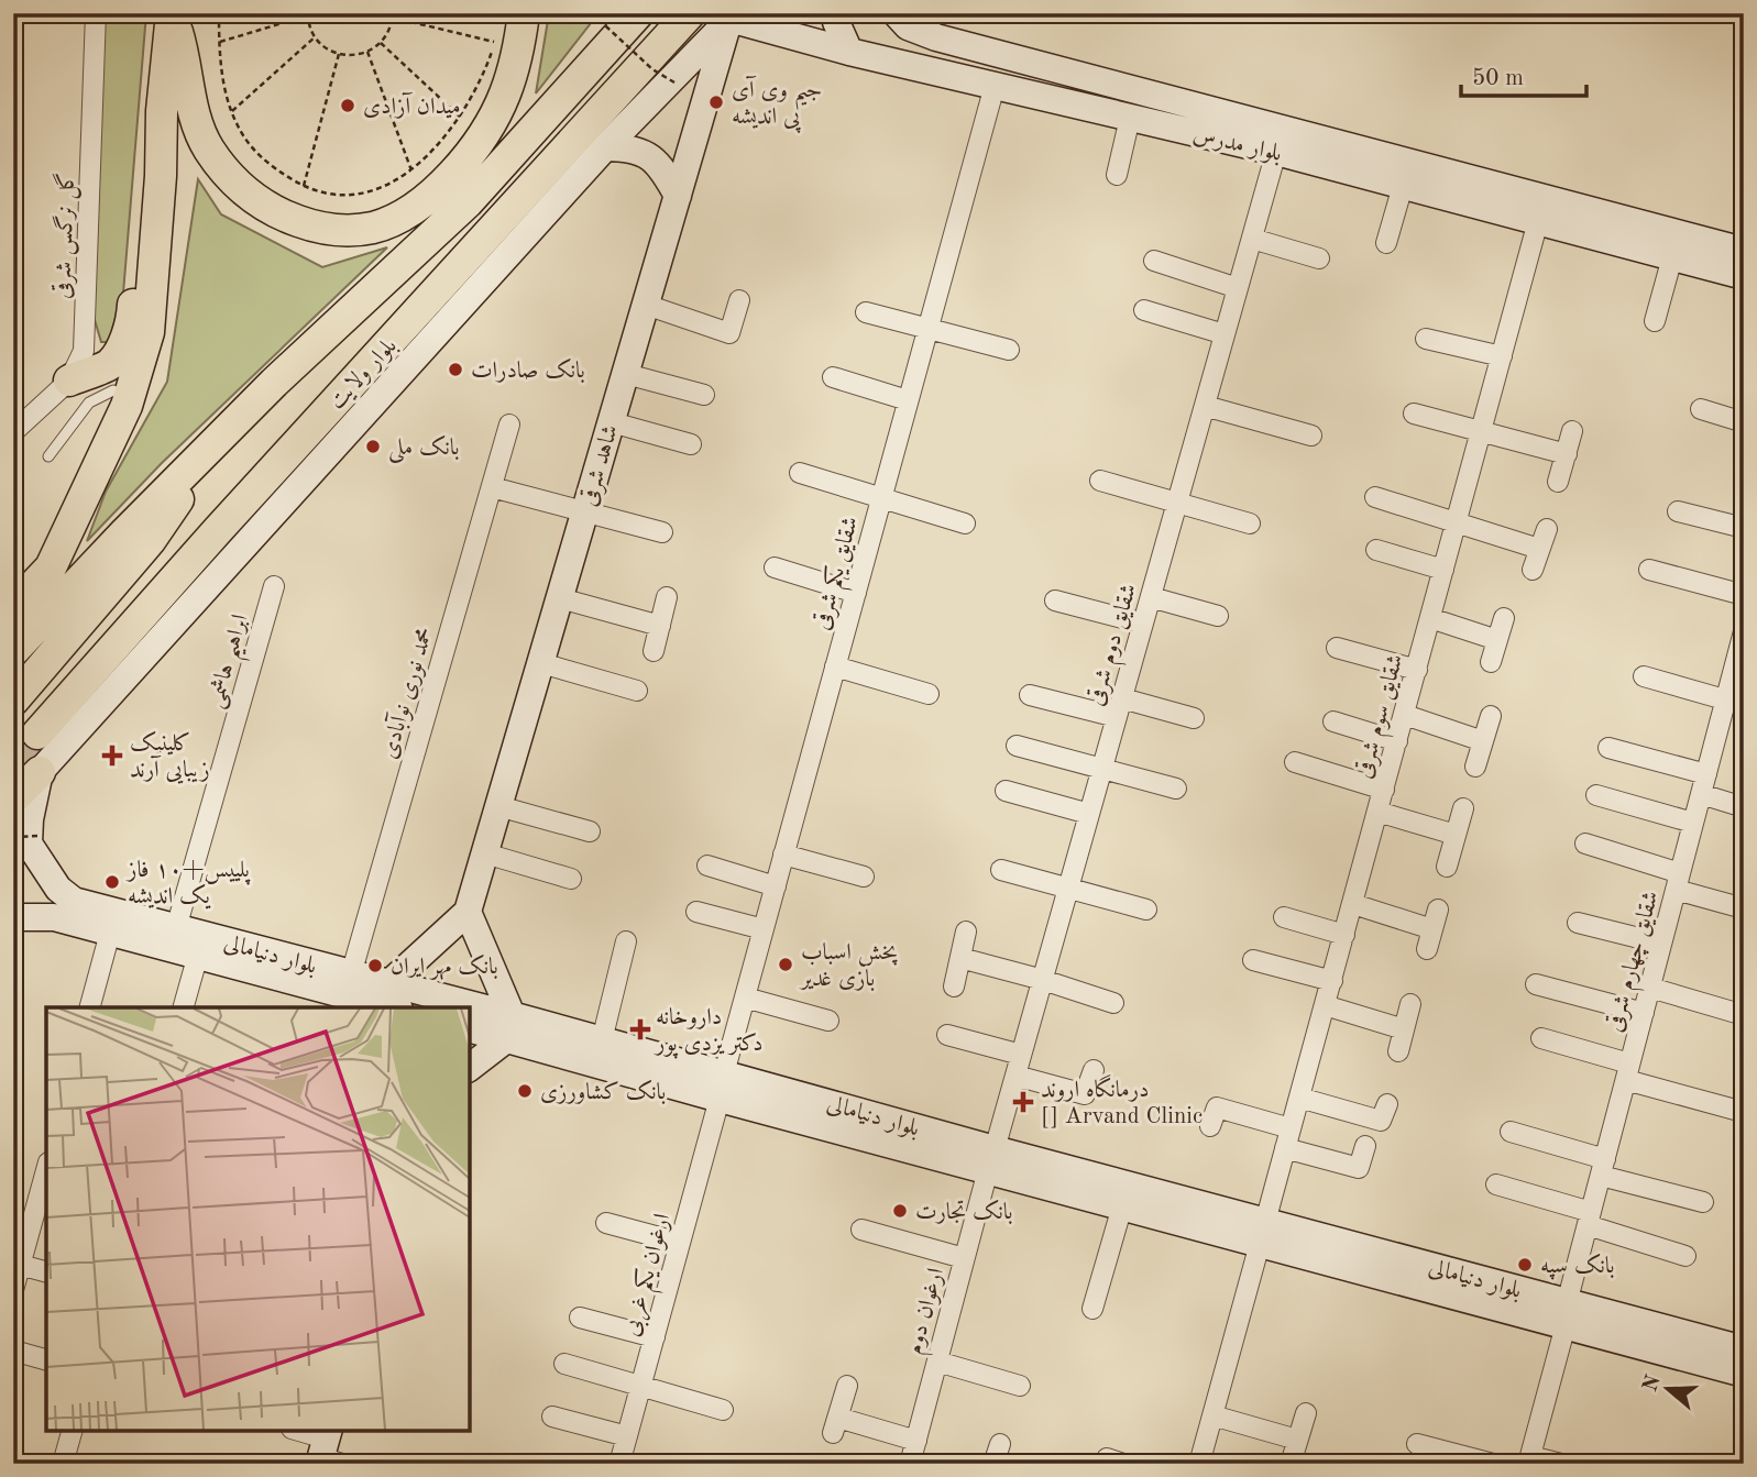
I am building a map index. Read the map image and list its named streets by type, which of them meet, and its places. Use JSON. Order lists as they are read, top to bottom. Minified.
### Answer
{"streets":{"main road":["بلوار مدرس","بلوار ولایت","شاهد شرقی","بلوار دنیامالی"],"street":["گل نرگس شرقی","شقایق یکم شرقی","شقایق دوم شرقی","ابراهیم هاشمی","محمد نوری نوآبادی","شقایق سوم شرقی","شقایق چهارم شرقی","ارغوان یکم غربی","ارغوان دوم"]},"crossings":[["بلوار مدرس","بلوار ولایت"],["بلوار مدرس","شاهد شرقی"],["بلوار مدرس","شقایق یکم شرقی"],["بلوار مدرس","شقایق دوم شرقی"],["بلوار مدرس","شقایق سوم شرقی"],["بلوار ولایت","شاهد شرقی"],["شقایق یکم شرقی","بلوار دنیامالی"],["شقایق یکم شرقی","ارغوان یکم غربی"],["شقایق دوم شرقی","بلوار دنیامالی"],["شقایق دوم شرقی","ارغوان دوم"],["ابراهیم هاشمی","بلوار دنیامالی"],["محمد نوری نوآبادی","بلوار دنیامالی"],["شقایق سوم شرقی","بلوار دنیامالی"],["بلوار دنیامالی","شقایق چهارم شرقی"],["بلوار دنیامالی","ارغوان یکم غربی"],["بلوار دنیامالی","ارغوان دوم"]],"places":{"other":["جیم وی آی پی اندیشه","میدان آزادی","بانک صادرات","بانک ملی","پلییس+١٠ فاز یک اندیشه","پخش اسباب بازی غدیر","بانک مهر ایران","بانک کشاورزی","بانک تجارت","بانک سپه"],"health":["کلینیک زیبایی آرند","داروخانه دکتر یزدی پور","درمانگاه اروند [] Arvand Clinic"]},"scale_bar":"50 m","north":"left"}
